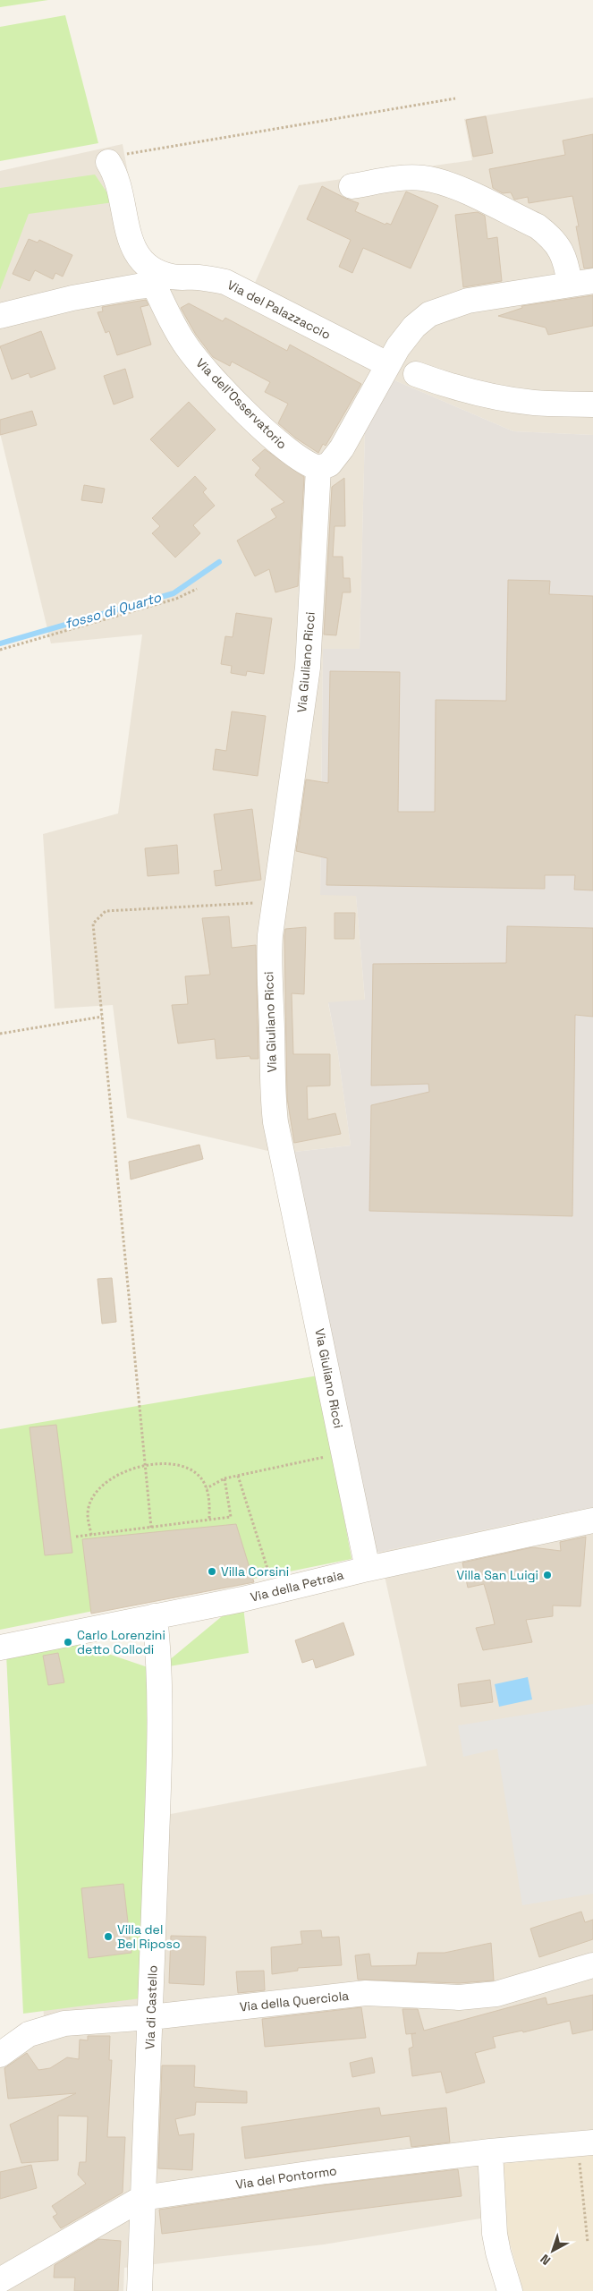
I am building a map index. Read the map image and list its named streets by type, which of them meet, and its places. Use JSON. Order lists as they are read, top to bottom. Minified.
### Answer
{"streets":{"street":["Via del Palazzaccio","Via dell'Osservatorio","Via Giuliano Ricci","Via della Petraia","Via della Querciola","Via di Castello","Via del Pontormo"]},"crossings":[["Via dell'Osservatorio","Via Giuliano Ricci"],["Via Giuliano Ricci","Via della Petraia"],["Via della Petraia","Via di Castello"],["Via della Querciola","Via di Castello"],["Via di Castello","Via del Pontormo"]],"water":["fosso di Quarto"],"places":["Villa Corsini","Villa San Luigi","Carlo Lorenzini detto Collodi","Villa del Bel Riposo"],"north":"bottom left"}
